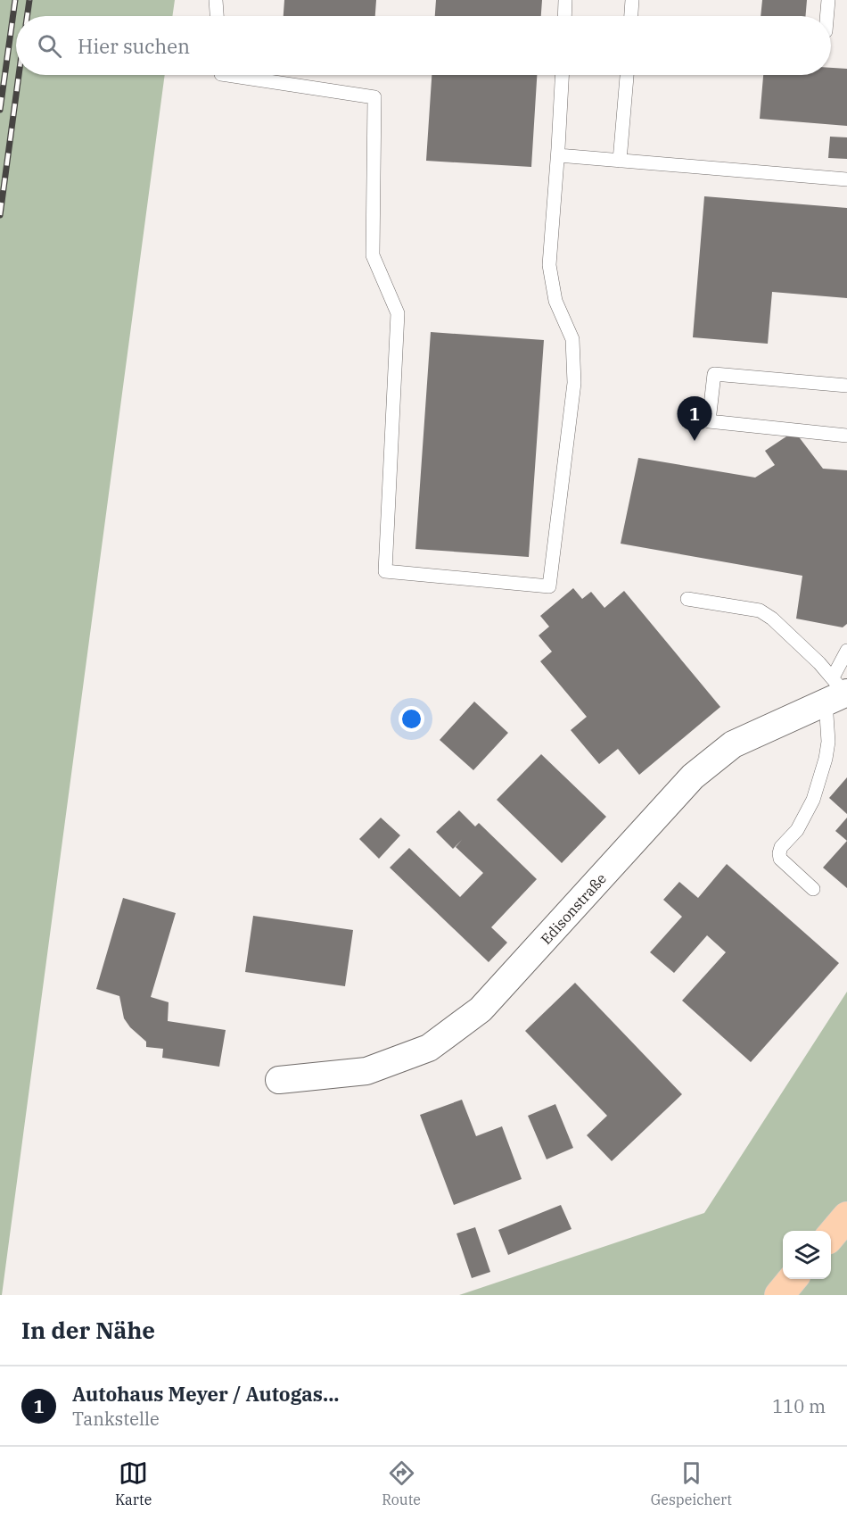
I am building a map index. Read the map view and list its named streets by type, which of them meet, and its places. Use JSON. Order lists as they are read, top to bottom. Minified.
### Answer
{"streets":{"street":["Edisonstraße"]},"page":{"search":"Hier suchen","pins":"1","heading":"In der Nähe","list":[{"mark":"1","name":"Autohaus Meyer / Autogas...","note":"Tankstelle","value":"110 m"}],"nav":["Karte","Route","Gespeichert"]}}
